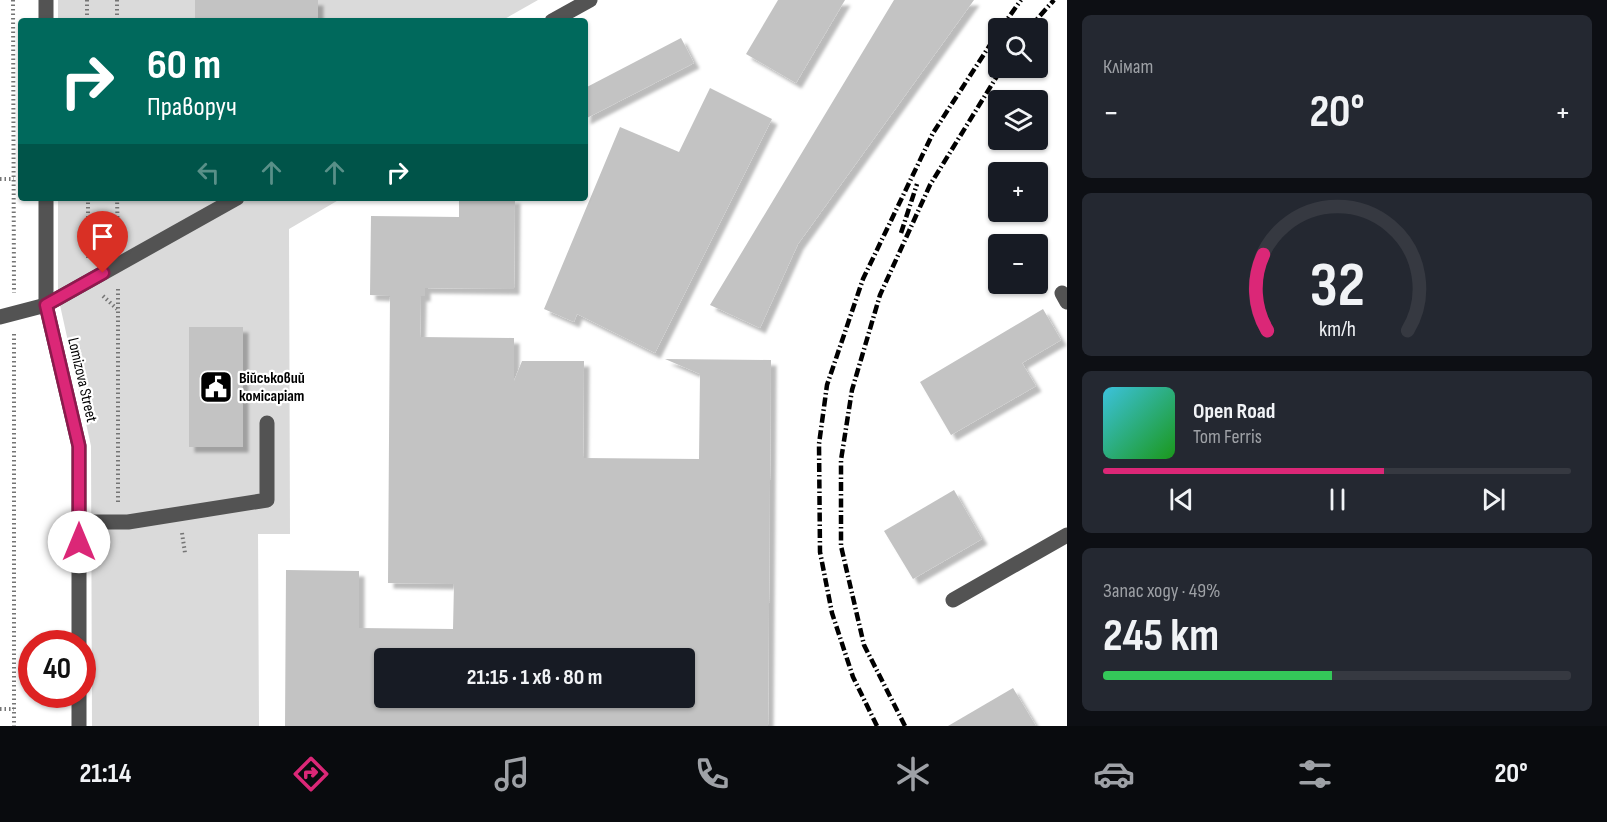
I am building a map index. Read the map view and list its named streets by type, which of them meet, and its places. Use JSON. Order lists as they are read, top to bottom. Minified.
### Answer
{"streets":{"street":["Lomizova Street"]},"places":{"public building":["Військовий комісаріат"]},"page":{"tile":["Клімат",["Запас ходу · 49%","245 km"]],"map_buttons":["+","−"],"turn":["60 m","Праворуч"],"heat":["−","20°","+"],"song":["Open Road","Tom Ferris"],"limit":"40","trip":"21:15 · 1 хв · 80 m","tabs":["21:14","20°"],"gauge":["32","km/h"]}}
